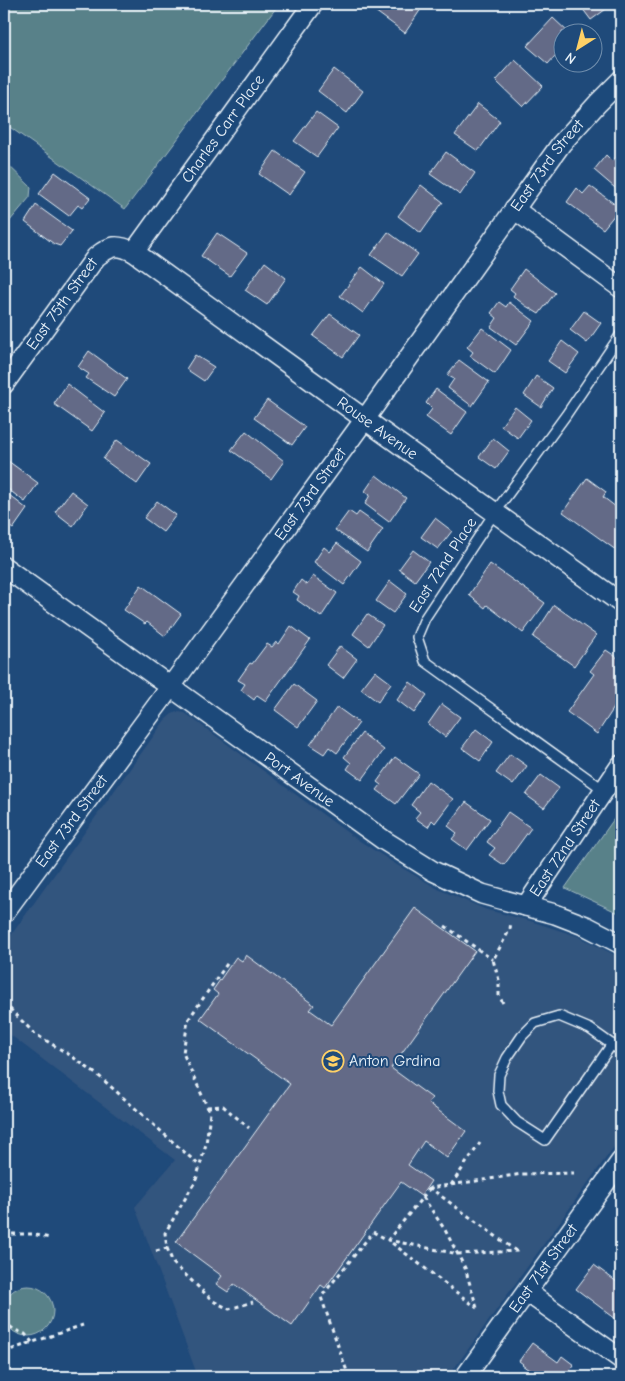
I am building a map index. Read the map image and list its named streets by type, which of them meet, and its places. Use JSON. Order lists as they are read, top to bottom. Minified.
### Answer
{"streets":{"street":["Charles Carr Place","East 73rd Street","East 75th Street","Rouse Avenue","Port Avenue","East 72nd Street","East 71st Street"],"lane":["East 72nd Place"]},"crossings":[["Charles Carr Place","East 75th Street"],["Charles Carr Place","Rouse Avenue"],["East 73rd Street","Rouse Avenue"],["East 73rd Street","Port Avenue"],["East 75th Street","Rouse Avenue"],["Rouse Avenue","East 72nd Place"],["East 72nd Place","East 72nd Street"],["Port Avenue","East 72nd Street"]],"places":{"school or university":["Anton Grdina"]},"north":"bottom left"}
